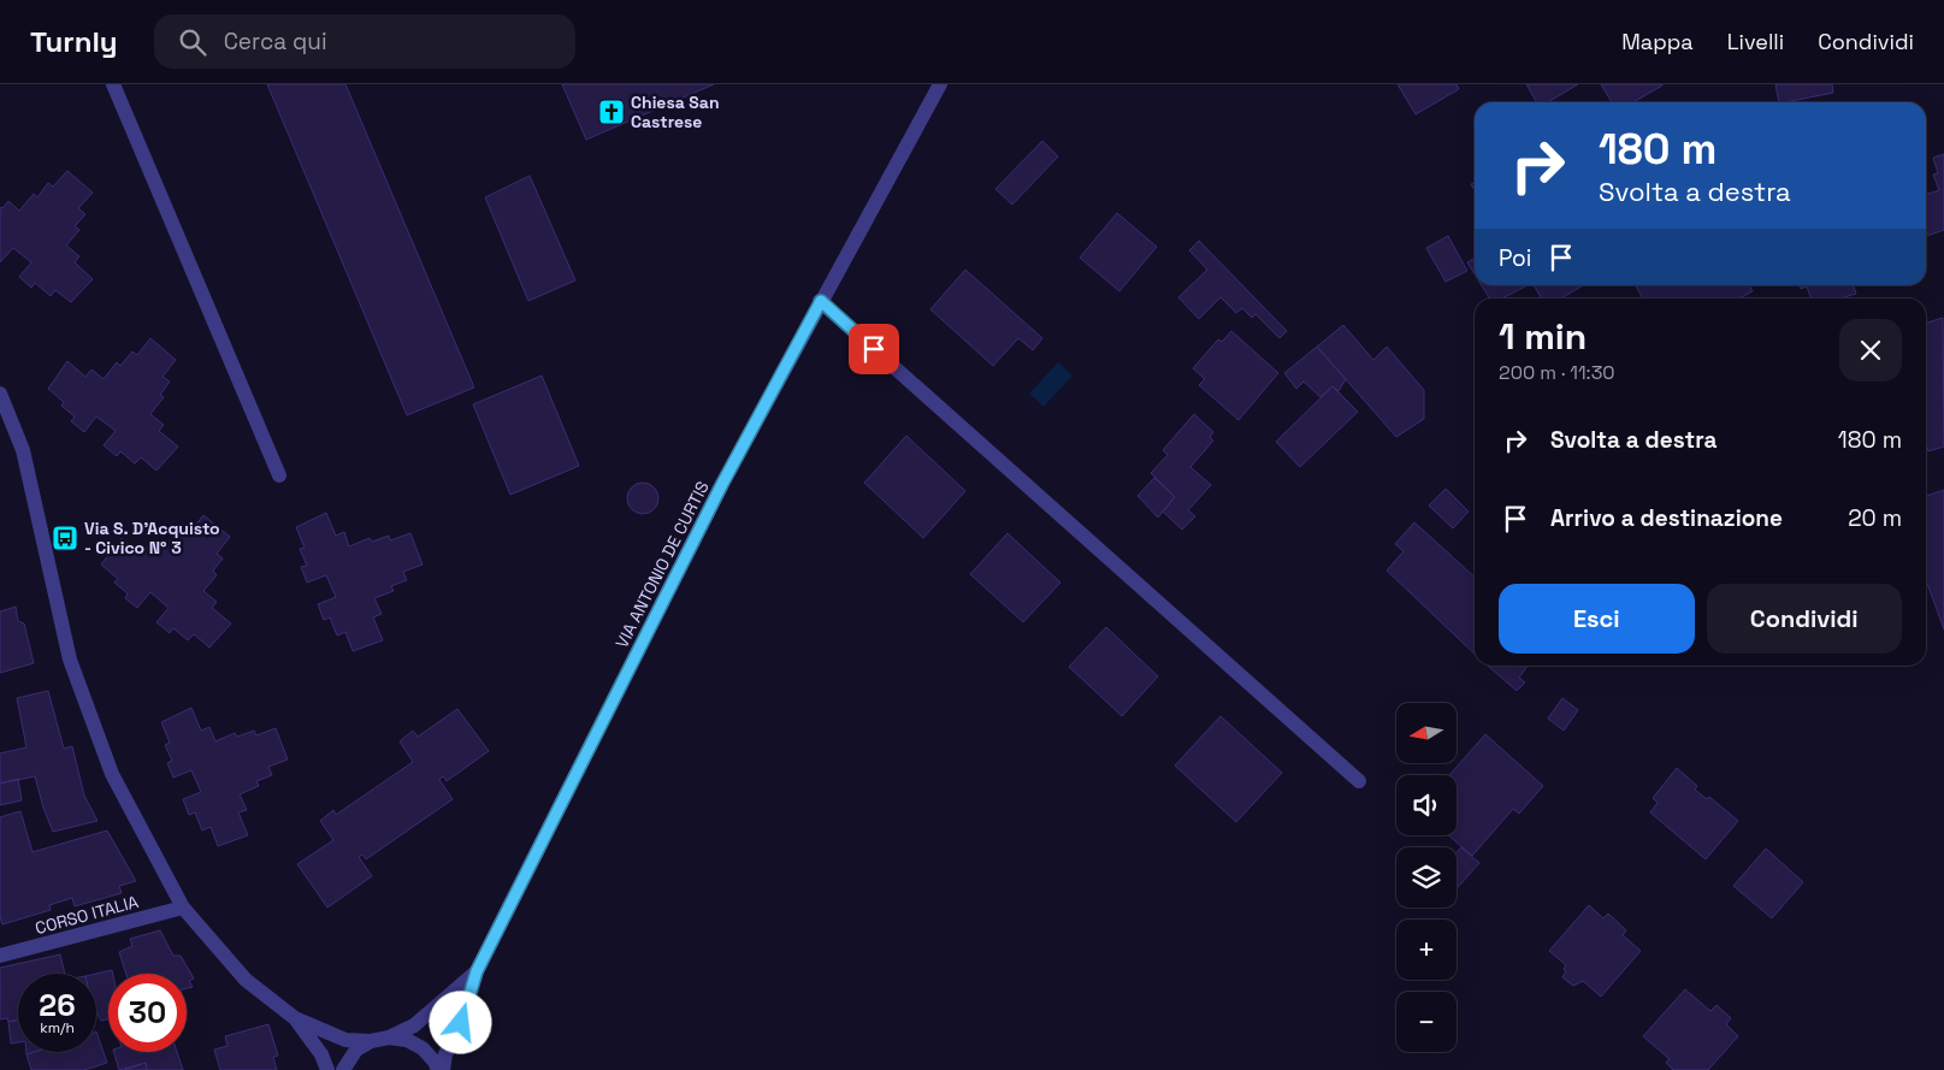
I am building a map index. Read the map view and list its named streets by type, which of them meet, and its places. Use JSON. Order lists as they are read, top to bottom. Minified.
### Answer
{"streets":{"street":["VIA ANTONIO DE CURTIS","CORSO ITALIA"]},"places":{"church":["Chiesa San Castrese"],"bus stop":["Via S. D'Acquisto - Civico N° 3"]},"north":"left","page":{"header":"Turnly","search":"Cerca qui","nav":["Mappa","Livelli","Condividi"],"turn":["180 m","Svolta a destra"],"then":"Poi","heading":["1 min","200 m · 11:30"],"list":[{"name":"Svolta a destra","value":"180 m"},{"name":"Arrivo a destinazione","value":"20 m"}],"buttons":["Esci","Condividi"],"map_buttons":["+","−"],"speed":"26 km/h","limit":"30"}}
